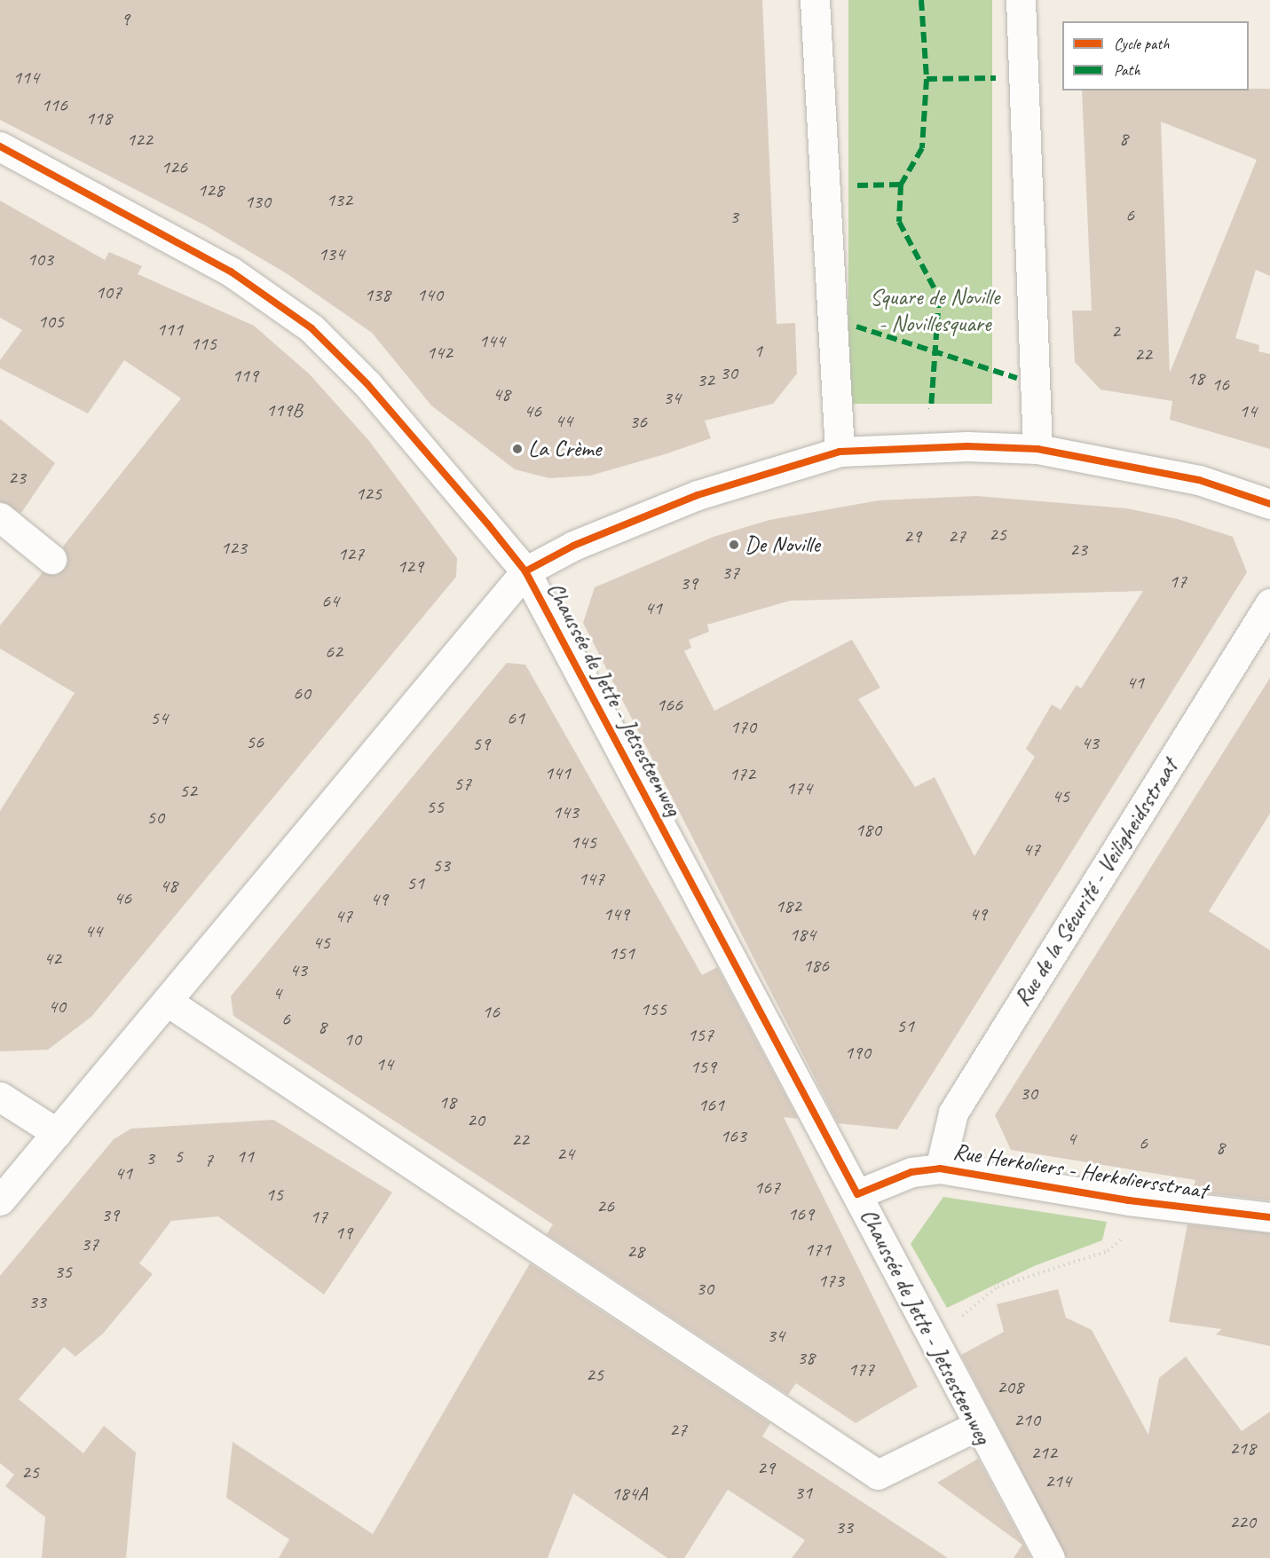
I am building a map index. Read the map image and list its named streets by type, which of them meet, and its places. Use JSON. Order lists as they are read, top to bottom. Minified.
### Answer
{"streets":{"street":["Chaussée de Jette - Jetsesteenweg","Rue de la Sécurité - Veiligheidsstraat","Rue Herkoliers - Herkoliersstraat"]},"crossings":[["Chaussée de Jette - Jetsesteenweg","Rue Herkoliers - Herkoliersstraat"],["Rue de la Sécurité - Veiligheidsstraat","Rue Herkoliers - Herkoliersstraat"]],"parks":["Square de Noville - Novillesquare"],"places":["La Crème","De Noville"],"house_numbers":["9","114","116","118","8","122","126","128","132","130","6","3","134","103","107","138","140","105","111","2","144","115","1","142","22","30","119","18","32","16","48","34","119B","46","14","44","36","23","125","25","29","27","123","23","127","129","37","17","39","64","41","62","41","60","166","54","61","170","56","43","59","141","172","57","174","52","45","55","143","50","180","145","47","53","147","51","48","46","49","182","149","49","47","44","184","45","151","42","186","43","4","40","155","16","6","51","8","157","10","190","14","159","30","18","161","20","163","4","22","6","8","24","5","11","3","7","41","167","15","26","169","39","17","19","37","171","28","35","173","30","33","34","38","177","25","208","210","27","218","212","29","25","214","31","184A","220","33"],"legend":["Cycle path","Path"]}
